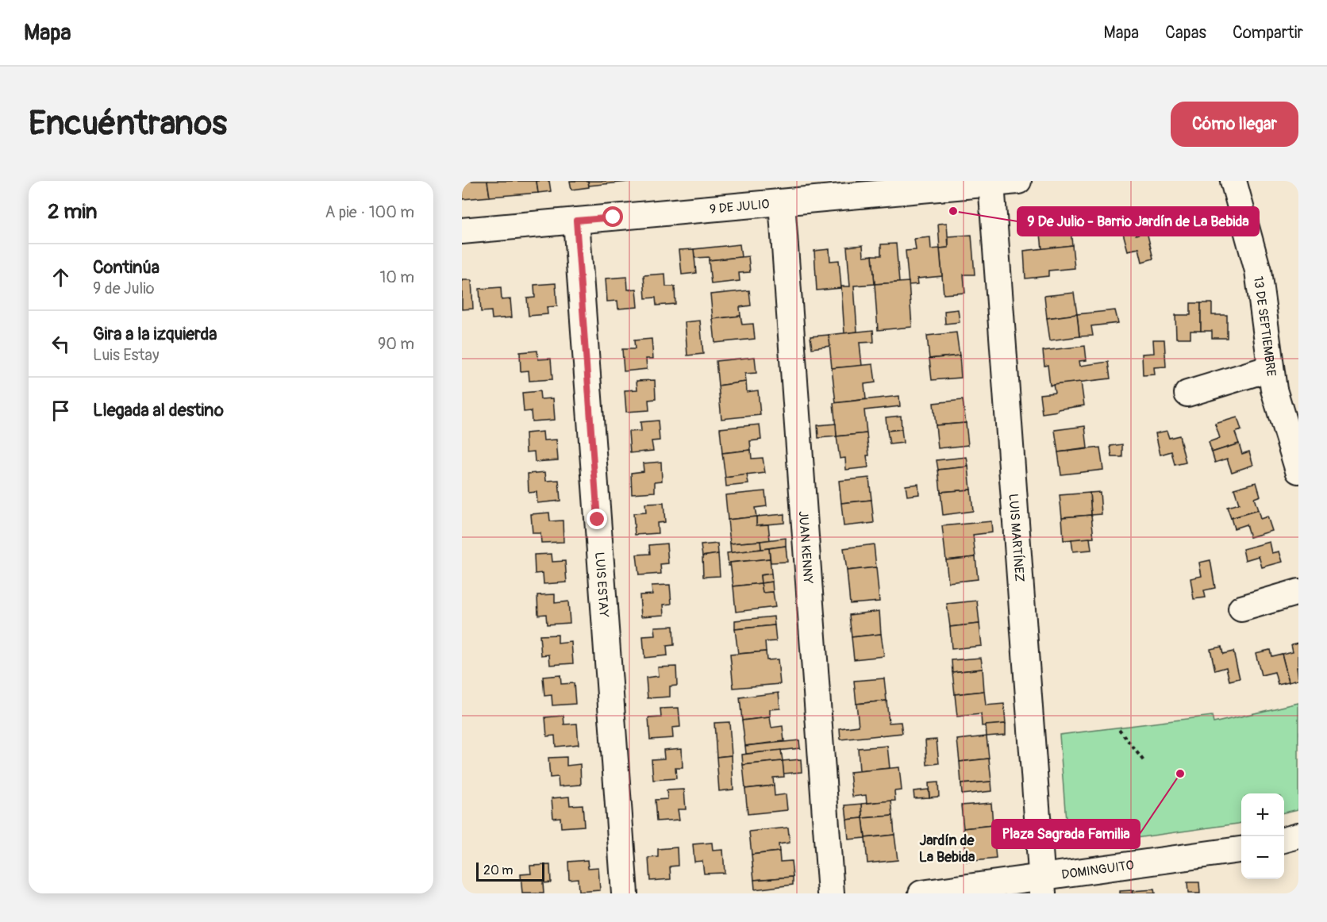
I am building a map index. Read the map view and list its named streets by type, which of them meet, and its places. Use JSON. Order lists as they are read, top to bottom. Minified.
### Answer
{"streets":{"street":["9 DE JULIO","13 DE SEPTIEMBRE","LUIS MARTÍNEZ","JUAN KENNY","LUIS ESTAY","DOMINGUITO"]},"crossings":[["9 DE JULIO","LUIS MARTÍNEZ"],["9 DE JULIO","JUAN KENNY"],["9 DE JULIO","LUIS ESTAY"],["LUIS MARTÍNEZ","DOMINGUITO"]],"districts":["Jardín de La Bebida"],"places":["9 De Julio - Barrio Jardín de La Bebida","Plaza Sagrada Familia"],"scale_bar":"20 m","page":{"header":"Mapa","nav":["Mapa","Capas","Compartir"],"buttons":"Cómo llegar","title":"Encuéntranos","heading":["2 min","A pie · 100 m"],"list":[["Continúa","9 de Julio","10 m"],["Gira a la izquierda","Luis Estay","90 m"],"Llegada al destino"],"map_buttons":["+","−"],"scale":"20 m"}}
